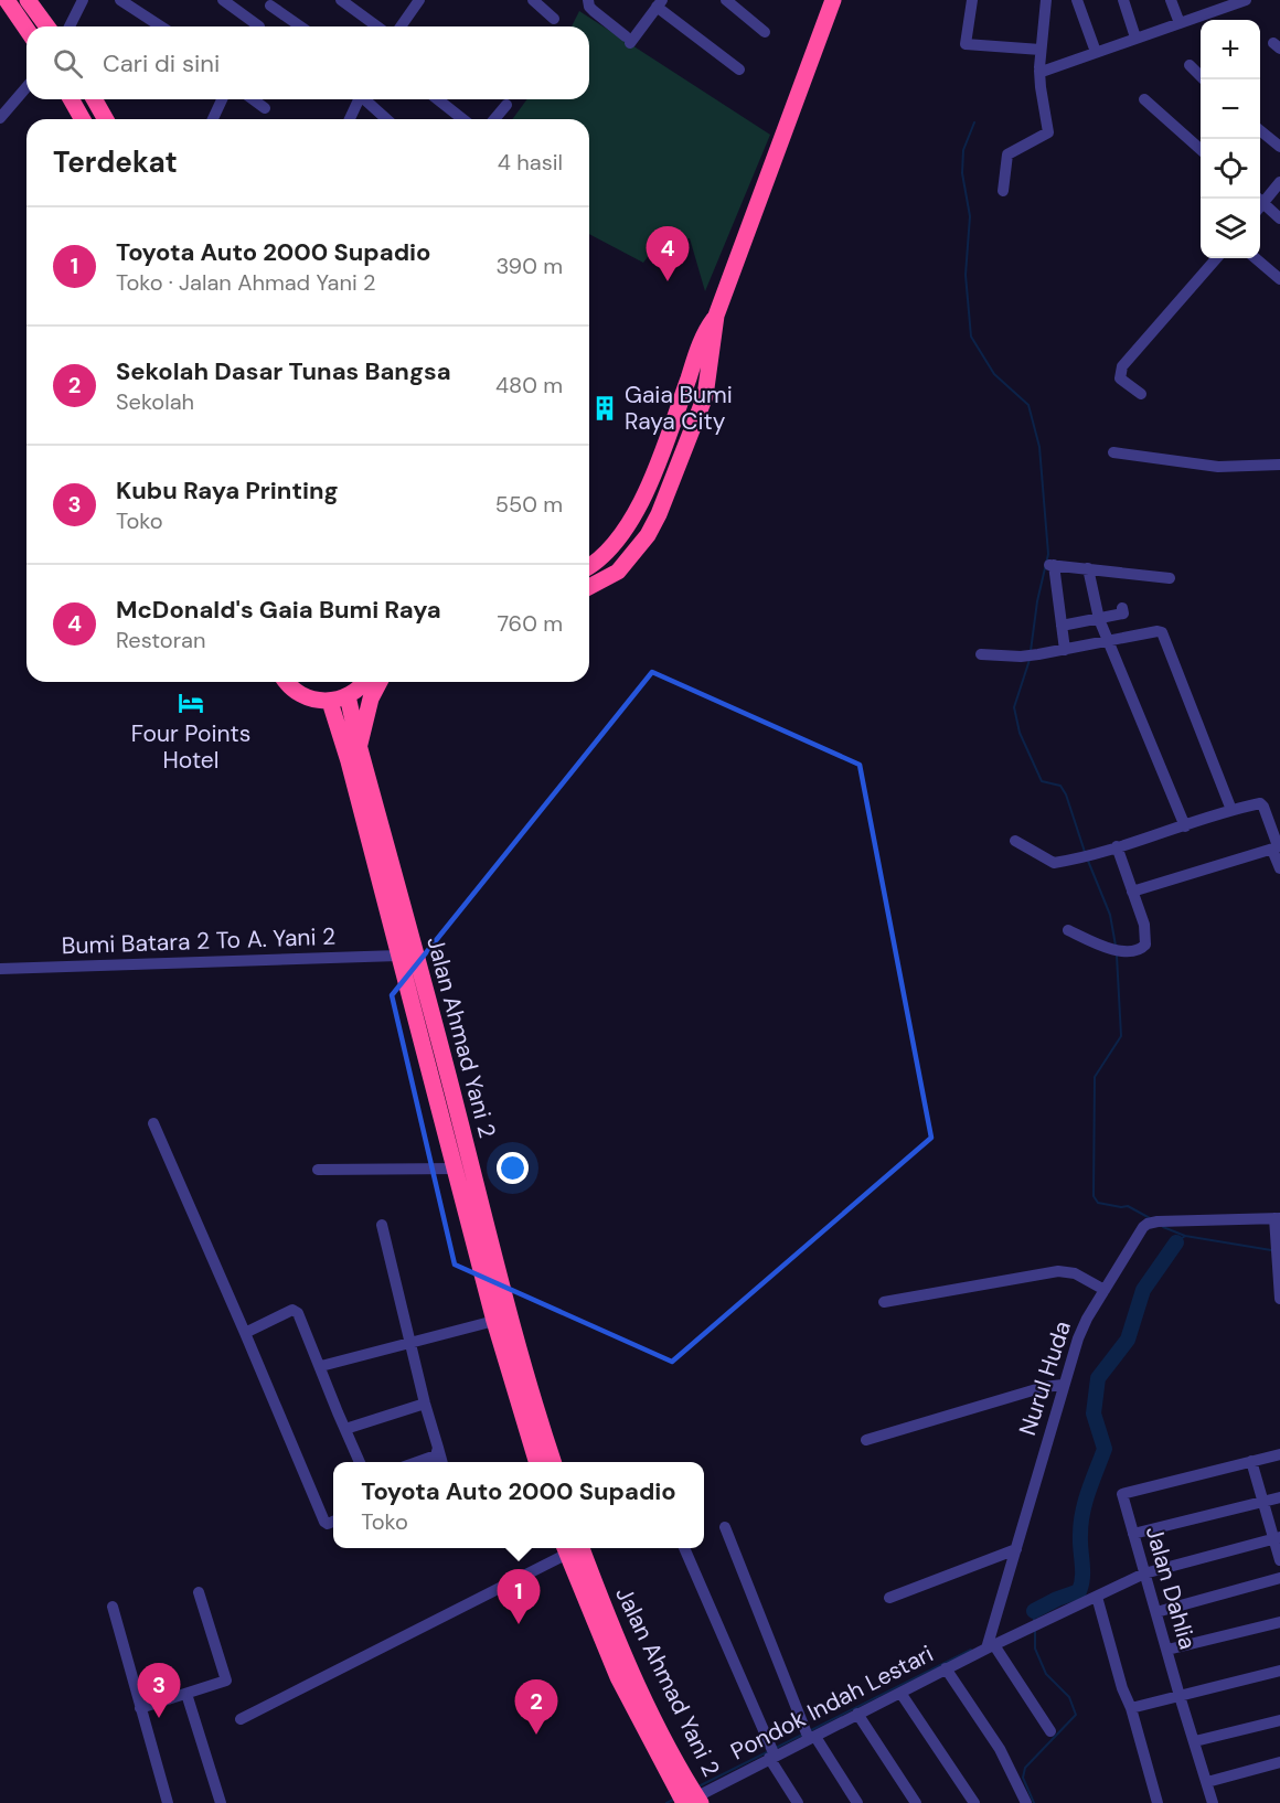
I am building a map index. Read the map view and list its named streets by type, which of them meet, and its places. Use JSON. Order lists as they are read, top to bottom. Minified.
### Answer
{"streets":{"highway":["Jalan Ahmad Yani 2"],"street":["Bumi Batara 2 To A. Yani 2","Nurul Huda","Jalan Dahlia","Pondok Indah Lestari"]},"crossings":[["Bumi Batara 2 To A. Yani 2","Jalan Ahmad Yani 2"],["Jalan Ahmad Yani 2","Pondok Indah Lestari"],["Nurul Huda","Pondok Indah Lestari"],["Jalan Dahlia","Pondok Indah Lestari"]],"places":{"building":["Gaia Bumi Raya City"],"hotel":["Four Points Hotel"]},"page":{"map_buttons":["+","−"],"search":"Cari di sini","heading":["Terdekat","4 hasil"],"list":[{"mark":"1","name":"Toyota Auto 2000 Supadio","note":"Toko · Jalan Ahmad Yani 2","value":"390 m"},{"mark":"2","name":"Sekolah Dasar Tunas Bangsa","note":"Sekolah","value":"480 m"},{"mark":"3","name":"Kubu Raya Printing","note":"Toko","value":"550 m"},{"mark":"4","name":"McDonald's Gaia Bumi Raya","note":"Restoran","value":"760 m"}],"pins":["4","1","3","2"],"popup":["Toyota Auto 2000 Supadio","Toko"]}}
